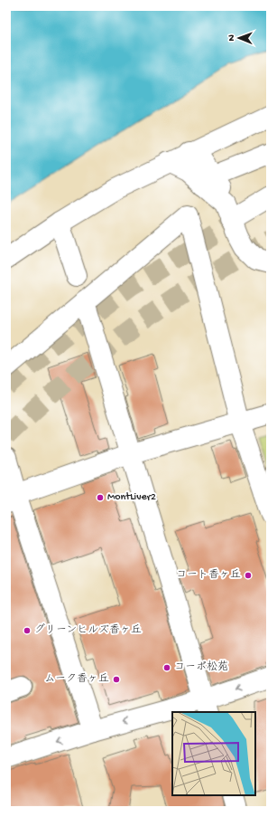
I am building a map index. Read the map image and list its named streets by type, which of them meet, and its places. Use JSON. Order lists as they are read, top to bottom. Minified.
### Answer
{"places":["MontLiver2","コート香ヶ丘","グリーンヒルズ香ヶ丘","コーポ松苑","ムーク香ヶ丘"],"north":"left"}
